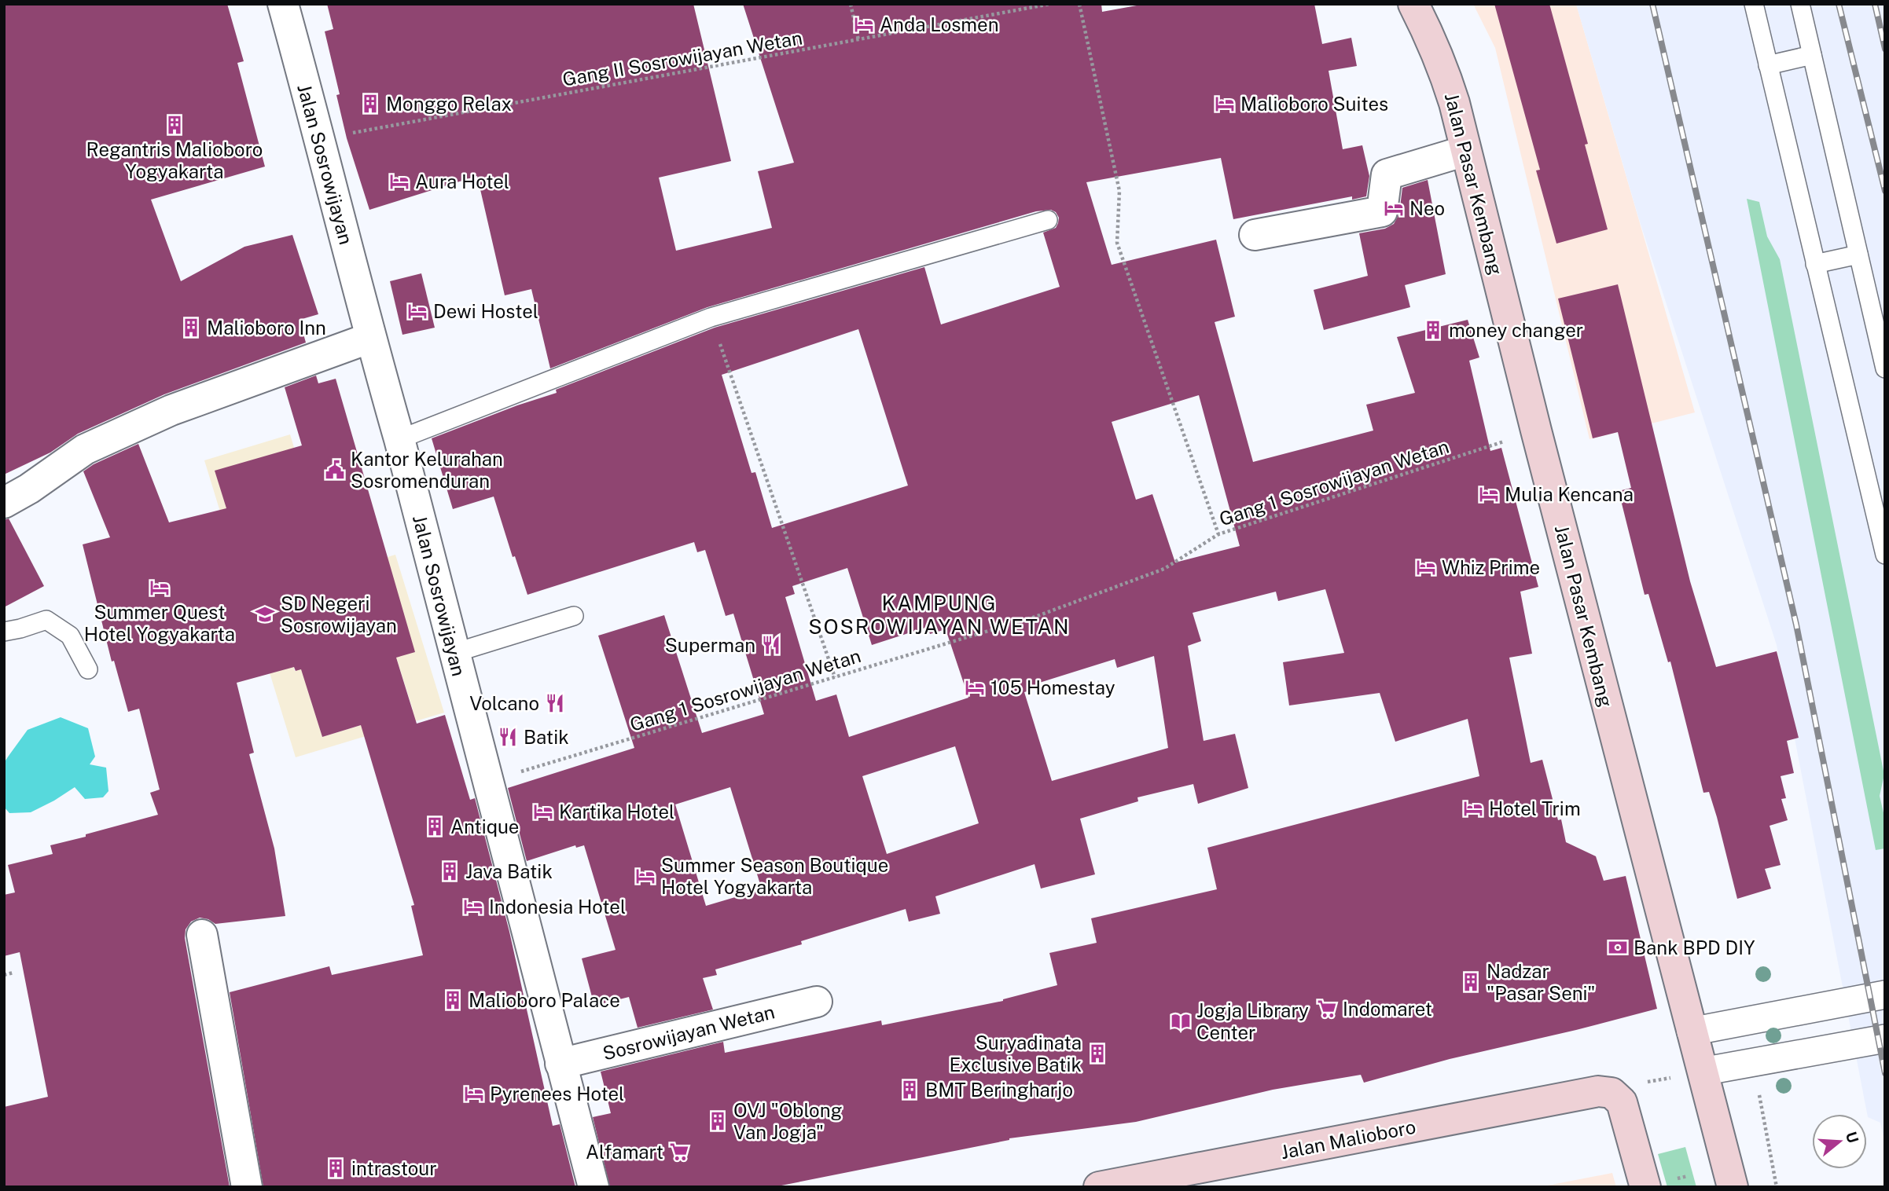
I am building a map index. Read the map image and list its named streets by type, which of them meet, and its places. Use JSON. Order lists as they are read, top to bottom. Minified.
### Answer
{"streets":{"main road":["Jalan Pasar Kembang","Jalan Malioboro"],"street":["Jalan Sosrowijayan","Sosrowijayan Wetan"],"path":["Gang II Sosrowijayan Wetan","Gang 1 Sosrowijayan Wetan"]},"crossings":[["Gang II Sosrowijayan Wetan","Jalan Sosrowijayan"],["Jalan Sosrowijayan","Gang 1 Sosrowijayan Wetan"],["Jalan Sosrowijayan","Sosrowijayan Wetan"],["Jalan Pasar Kembang","Gang 1 Sosrowijayan Wetan"]],"districts":["KAMPUNG SOSROWIJAYAN WETAN"],"places":{"hotel":["Anda Losmen","Malioboro Suites","Aura Hotel","Neo","Dewi Hostel","Mulia Kencana","Whiz Prime","Summer Quest Hotel Yogyakarta","105 Homestay","Hotel Trim","Kartika Hotel","Summer Season Boutique Hotel Yogyakarta","Indonesia Hotel","Pyrenees Hotel"],"building":["Monggo Relax","Regantris Malioboro Yogyakarta","Malioboro Inn","money changer","Antique","Java Batik","Nadzar \"Pasar Seni\"","Malioboro Palace","Suryadinata Exclusive Batik","BMT Beringharjo","OVJ \"Oblong Van Jogja\"","intrastour"],"public building":["Kantor Kelurahan Sosromenduran"],"school or university":["SD Negeri Sosrowijayan"],"restaurant":["Superman","Volcano","Batik"],"bank":["Bank BPD DIY"],"supermarket":["Indomaret","Alfamart"],"library":["Jogja Library Center"]},"north":"right"}
